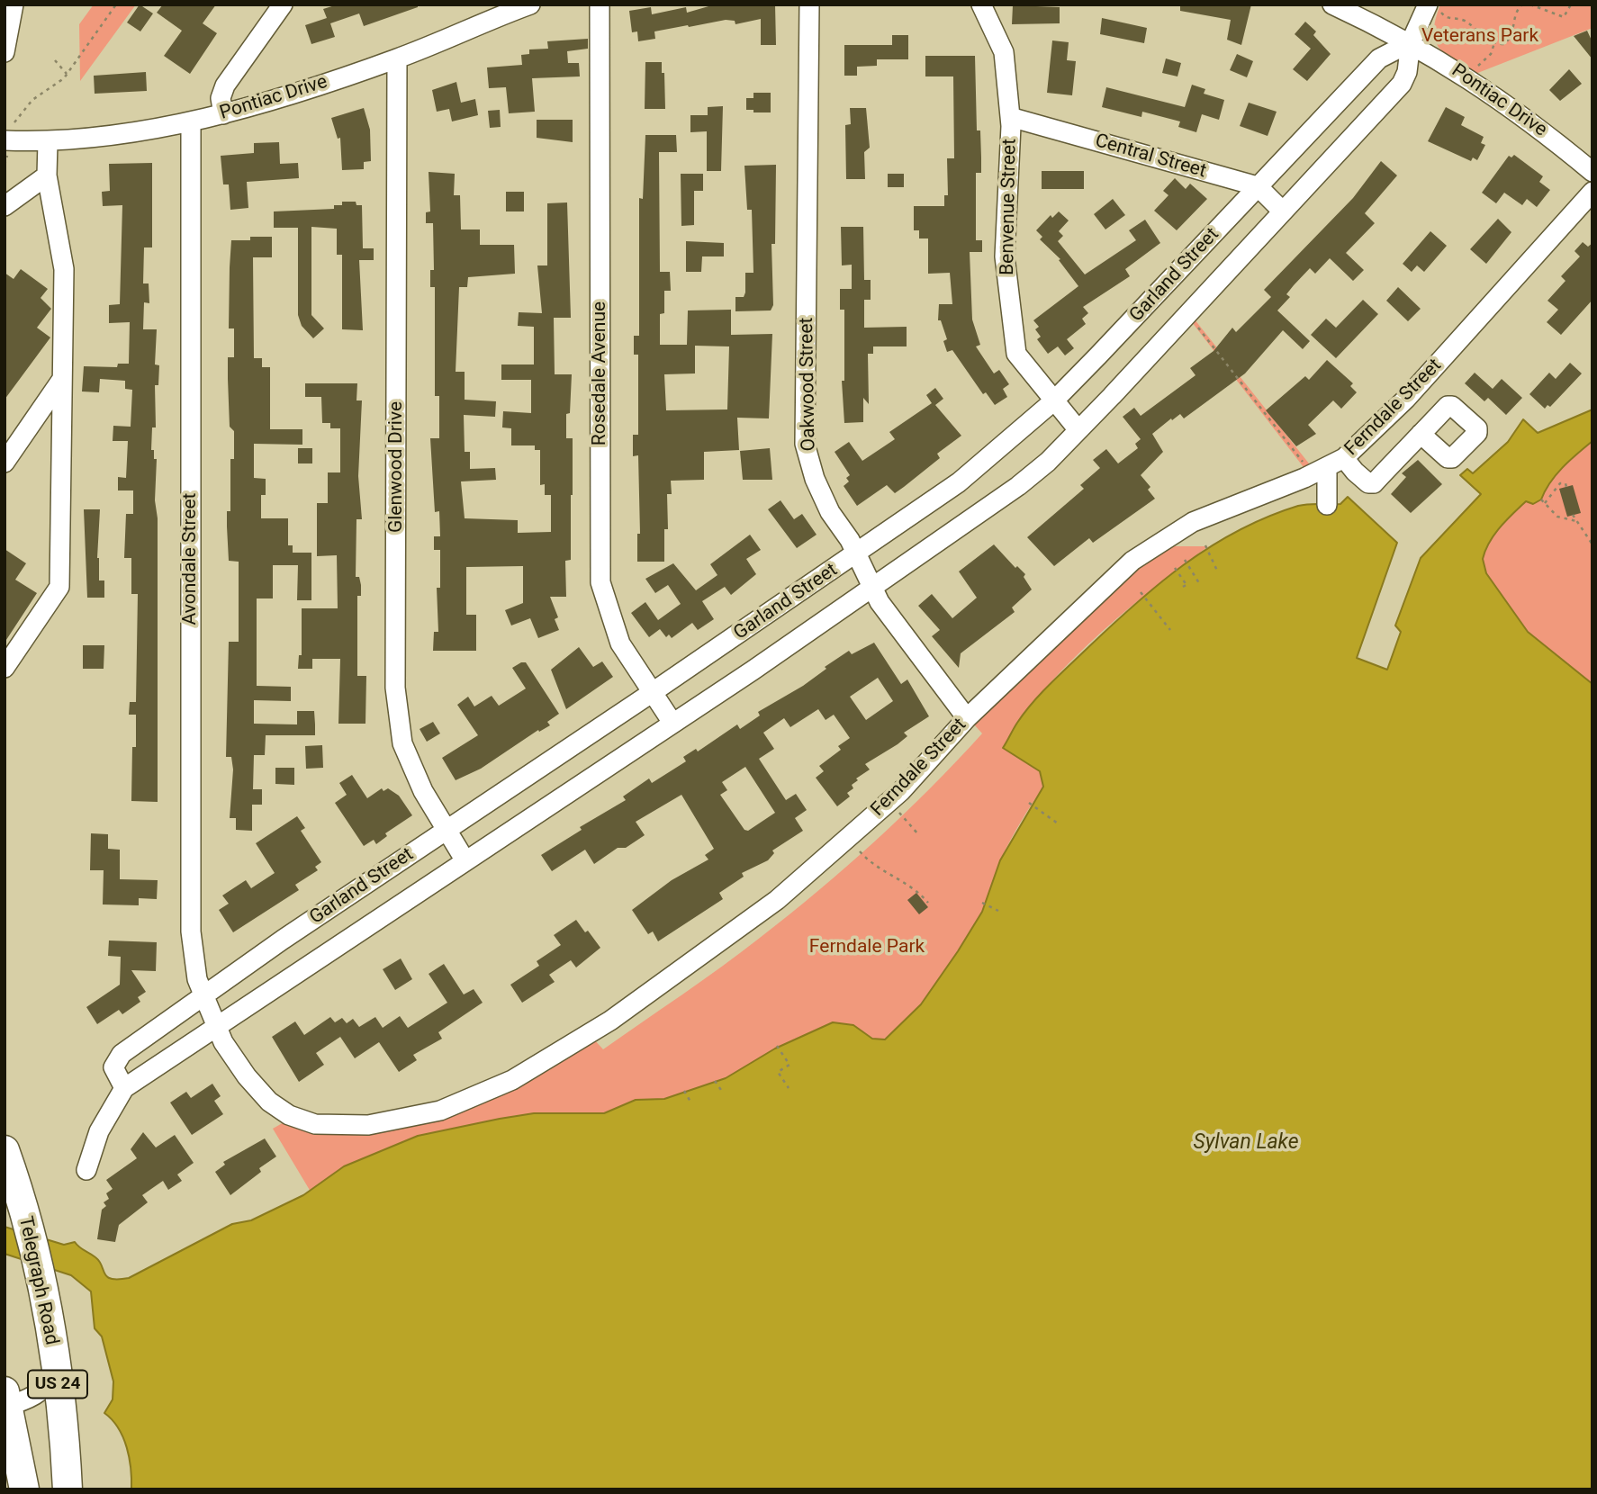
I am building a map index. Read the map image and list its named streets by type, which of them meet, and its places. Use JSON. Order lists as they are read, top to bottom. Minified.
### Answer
{"streets":{"highway":["Telegraph Road","US 24"],"street":["Pontiac Drive","Central Street","Benvenue Street","Garland Street","Rosedale Avenue","Oakwood Street","Ferndale Street","Glenwood Drive","Avondale Street"]},"crossings":[["Pontiac Drive","Garland Street"],["Pontiac Drive","Glenwood Drive"],["Pontiac Drive","Avondale Street"],["Central Street","Benvenue Street"],["Central Street","Garland Street"],["Benvenue Street","Garland Street"],["Garland Street","Rosedale Avenue"],["Garland Street","Oakwood Street"],["Garland Street","Ferndale Street"],["Garland Street","Glenwood Drive"],["Garland Street","Avondale Street"],["Oakwood Street","Ferndale Street"],["Ferndale Street","Avondale Street"]],"water":["Sylvan Lake"],"parks":["Veterans Park","Ferndale Park"]}
